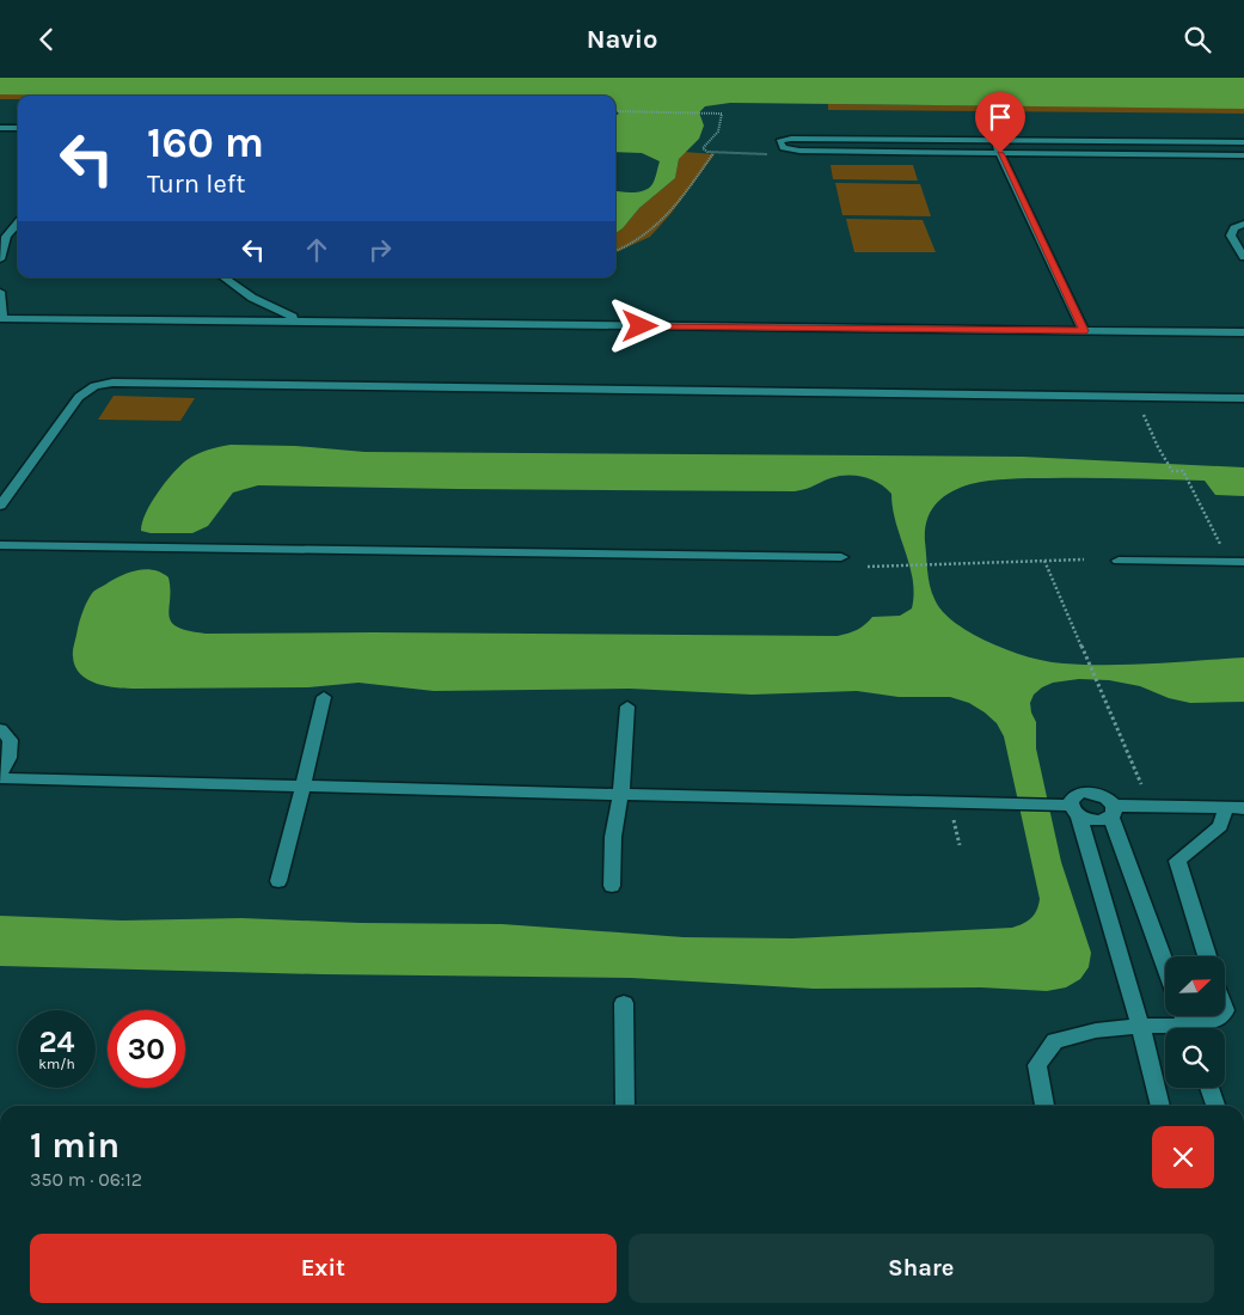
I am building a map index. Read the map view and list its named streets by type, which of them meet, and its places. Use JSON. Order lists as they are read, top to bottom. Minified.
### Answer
{"north":"top right","page":{"header":"Navio","turn":["160 m","Turn left"],"speed":"24 km/h","limit":"30","heading":["1 min","350 m · 06:12"],"buttons":["Exit","Share"]}}
